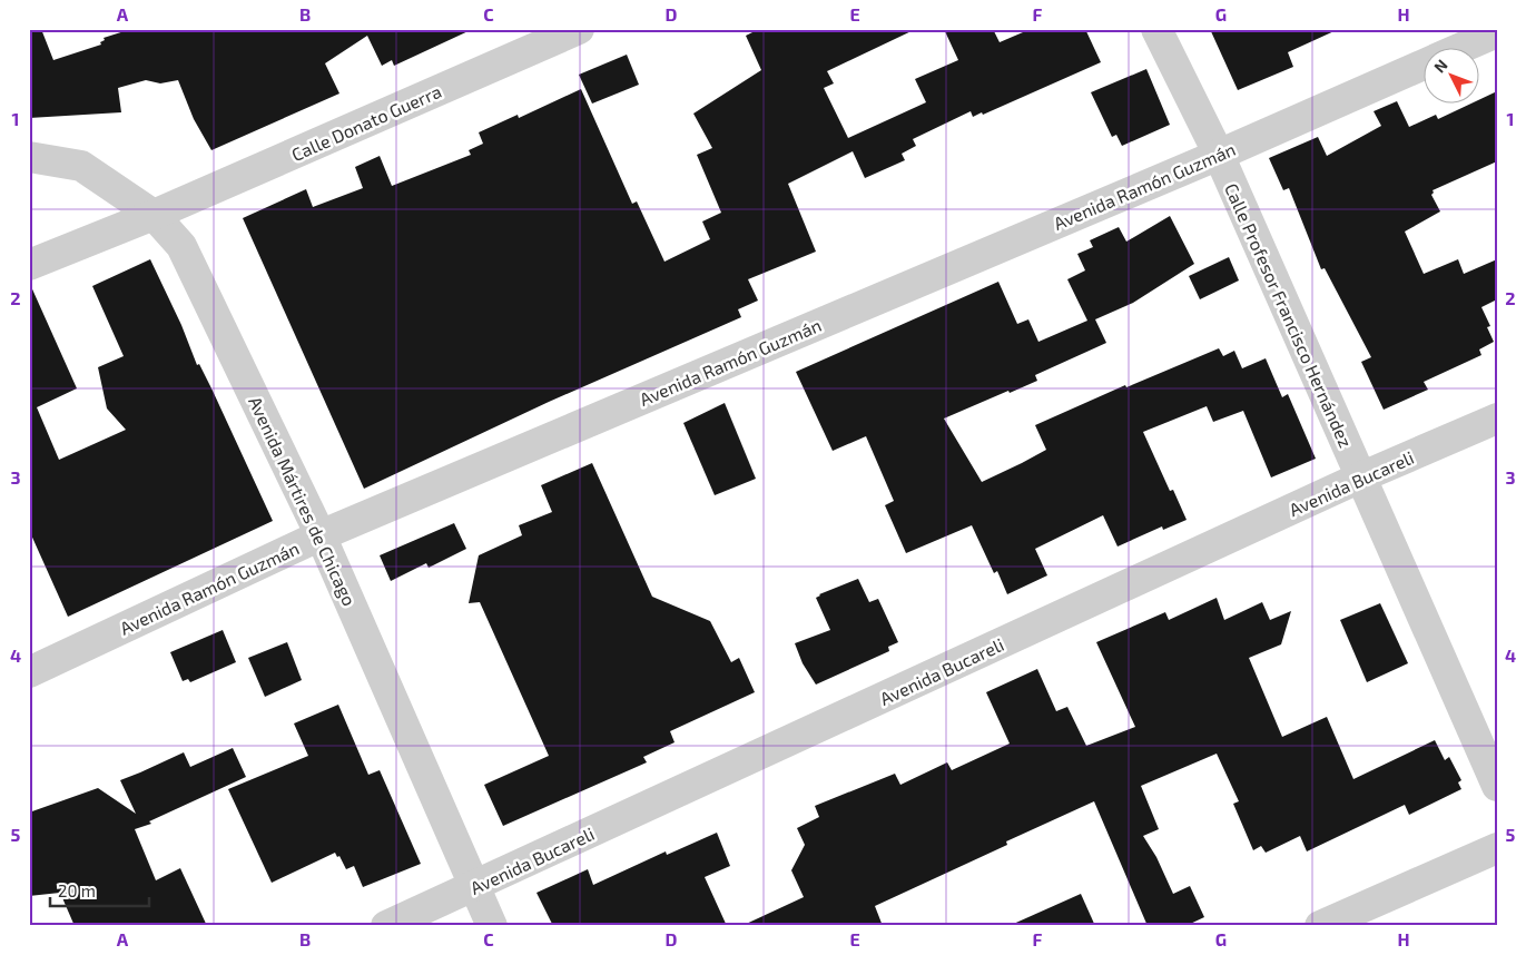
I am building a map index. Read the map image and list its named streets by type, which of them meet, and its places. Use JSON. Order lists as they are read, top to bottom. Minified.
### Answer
{"streets":{"street":["Calle Donato Guerra","Avenida Ramón Guzmán","Calle Profesor Francisco Hernández","Avenida Bucareli","Avenida Mártires de Chicago"]},"crossings":[["Calle Donato Guerra","Avenida Mártires de Chicago"],["Avenida Ramón Guzmán","Calle Profesor Francisco Hernández"],["Avenida Ramón Guzmán","Avenida Mártires de Chicago"],["Calle Profesor Francisco Hernández","Avenida Bucareli"],["Avenida Bucareli","Avenida Mártires de Chicago"]],"scale_bar":"20 m","north":"top left","grid":{"columns":["A","B","C","D","E","F","G","H"],"rows":["1","2","3","4","5"]}}
